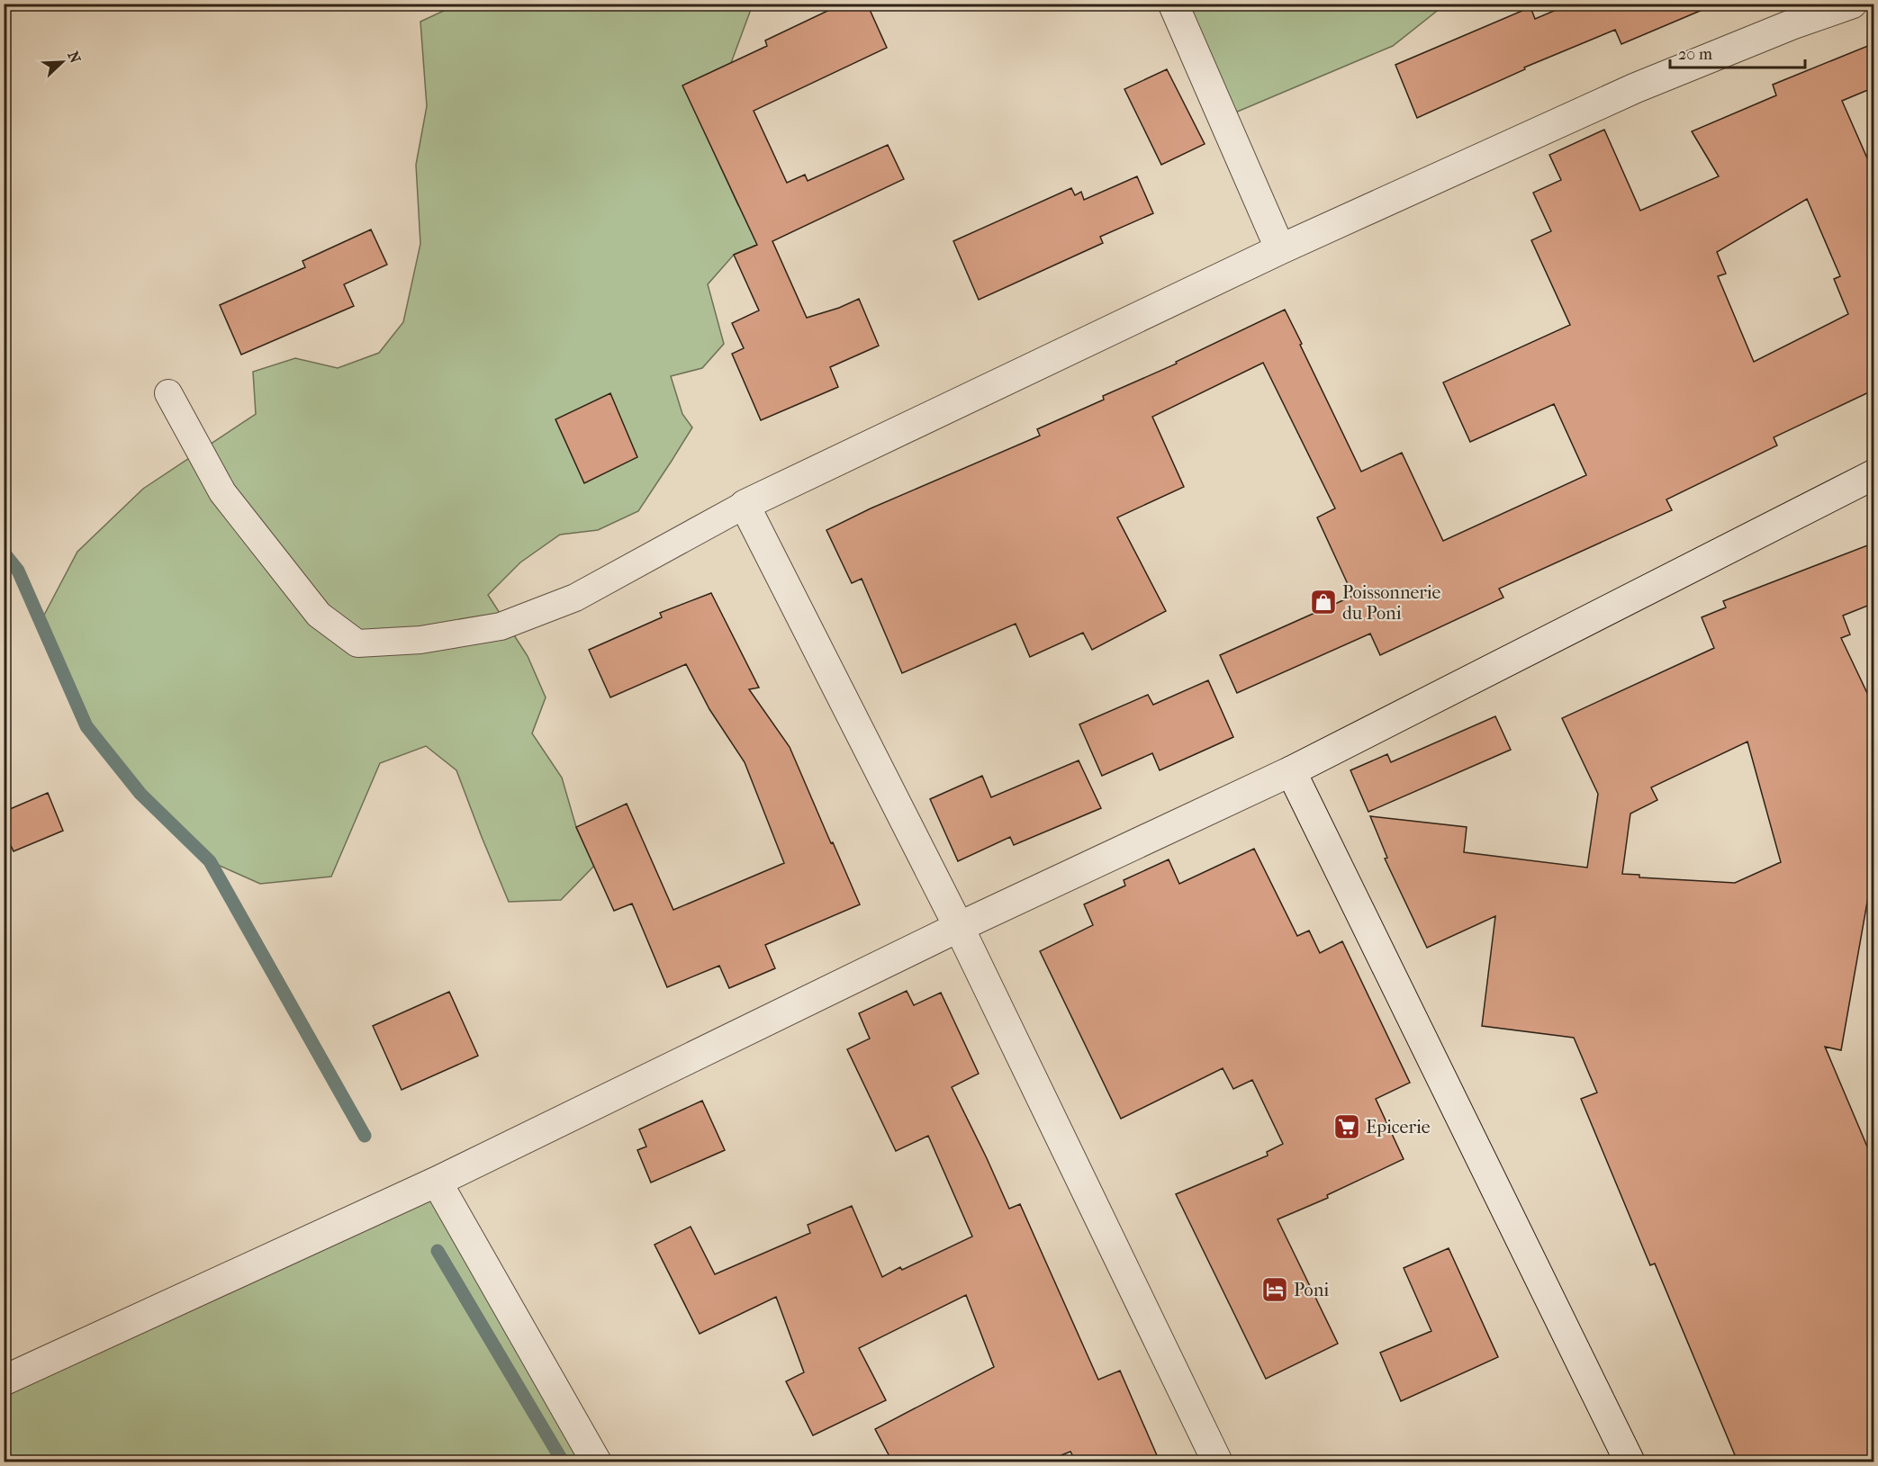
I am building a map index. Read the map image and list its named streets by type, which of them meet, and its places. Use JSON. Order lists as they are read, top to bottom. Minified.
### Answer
{"places":{"shop":["Poissonnerie du Poni"],"supermarket":["Epicerie"],"hotel":["Poni"]},"scale_bar":"20 m","north":"top right"}
